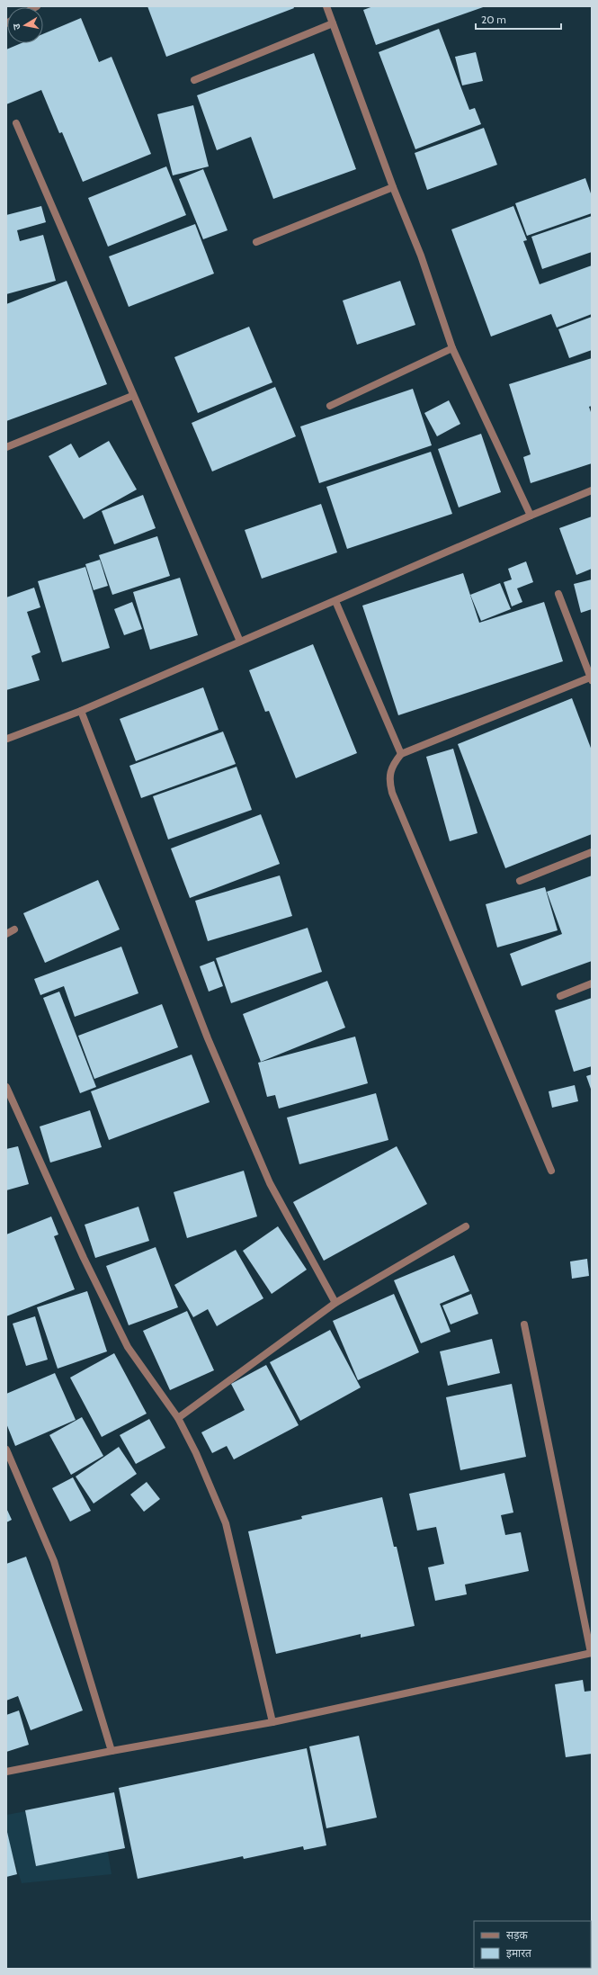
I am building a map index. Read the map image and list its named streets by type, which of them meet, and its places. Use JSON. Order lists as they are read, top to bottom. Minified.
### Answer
{"legend":["सड़क","इमारत"],"scale_bar":"20 m","north":"left"}
